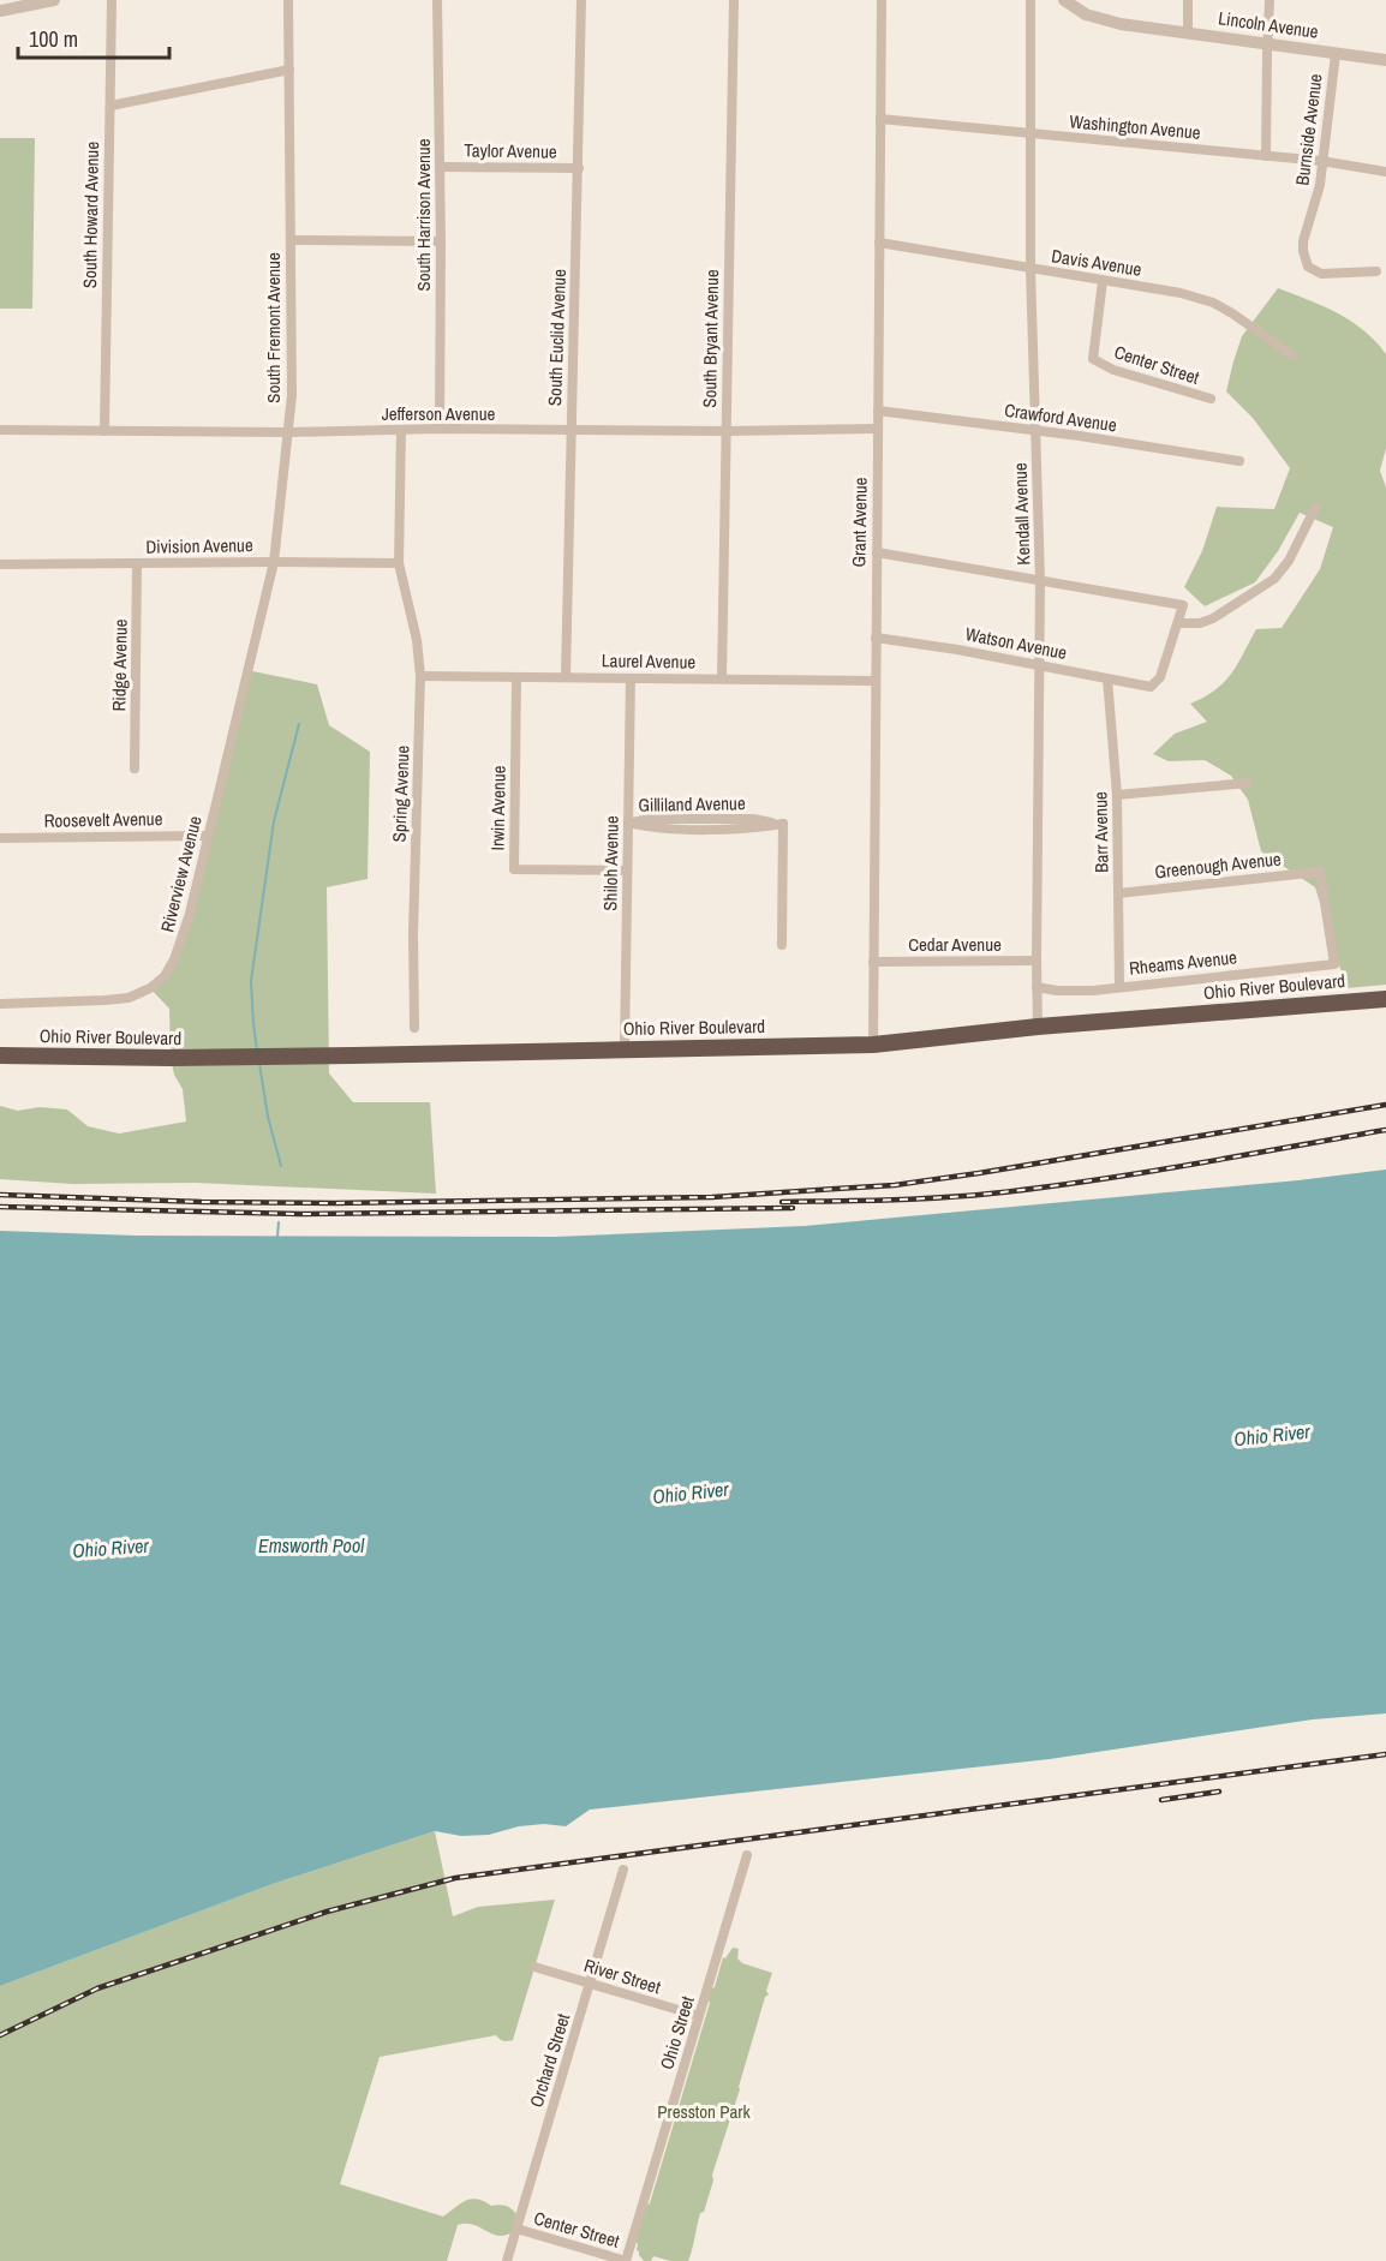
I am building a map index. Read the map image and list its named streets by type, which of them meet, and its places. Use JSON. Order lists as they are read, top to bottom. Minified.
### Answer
{"streets":{"highway":["Ohio River Boulevard"],"street":["Lincoln Avenue","Washington Avenue","Burnside Avenue","Taylor Avenue","South Howard Avenue","South Harrison Avenue","Davis Avenue","South Fremont Avenue","South Euclid Avenue","South Bryant Avenue","Center Street","Jefferson Avenue","Crawford Avenue","Kendall Avenue","Grant Avenue","Division Avenue","Watson Avenue","Laurel Avenue","Ridge Avenue","Spring Avenue","Gilliland Avenue","Irwin Avenue","Roosevelt Avenue","Barr Avenue","Shiloh Avenue","Greenough Avenue","Riverview Avenue","Cedar Avenue","Rheams Avenue","River Street","Ohio Street","Orchard Street"]},"crossings":[["Lincoln Avenue","Burnside Avenue"],["Washington Avenue","Burnside Avenue"],["Washington Avenue","Kendall Avenue"],["Washington Avenue","Grant Avenue"],["Taylor Avenue","South Harrison Avenue"],["Taylor Avenue","South Euclid Avenue"],["South Howard Avenue","Jefferson Avenue"],["South Harrison Avenue","Jefferson Avenue"],["Davis Avenue","Center Street"],["Davis Avenue","Kendall Avenue"],["Davis Avenue","Grant Avenue"],["South Fremont Avenue","Jefferson Avenue"],["South Fremont Avenue","Division Avenue"],["South Fremont Avenue","Riverview Avenue"],["South Euclid Avenue","Jefferson Avenue"],["South Euclid Avenue","Laurel Avenue"],["South Bryant Avenue","Jefferson Avenue"],["South Bryant Avenue","Laurel Avenue"],["Center Street","Ohio Street"],["Center Street","Orchard Street"],["Jefferson Avenue","Grant Avenue"],["Crawford Avenue","Kendall Avenue"],["Crawford Avenue","Grant Avenue"],["Kendall Avenue","Watson Avenue"],["Kendall Avenue","Cedar Avenue"],["Kendall Avenue","Rheams Avenue"],["Kendall Avenue","Ohio River Boulevard"],["Grant Avenue","Watson Avenue"],["Grant Avenue","Laurel Avenue"],["Grant Avenue","Cedar Avenue"],["Grant Avenue","Ohio River Boulevard"],["Division Avenue","Ridge Avenue"],["Division Avenue","Spring Avenue"],["Watson Avenue","Barr Avenue"],["Laurel Avenue","Spring Avenue"],["Laurel Avenue","Irwin Avenue"],["Laurel Avenue","Shiloh Avenue"],["Gilliland Avenue","Shiloh Avenue"],["Irwin Avenue","Shiloh Avenue"],["Roosevelt Avenue","Riverview Avenue"],["Barr Avenue","Greenough Avenue"],["Barr Avenue","Rheams Avenue"],["Shiloh Avenue","Ohio River Boulevard"],["Greenough Avenue","Rheams Avenue"],["River Street","Ohio Street"],["River Street","Orchard Street"]],"water":["Ohio River","Emsworth Pool"],"parks":["Presston Park"],"scale_bar":"100 m"}
